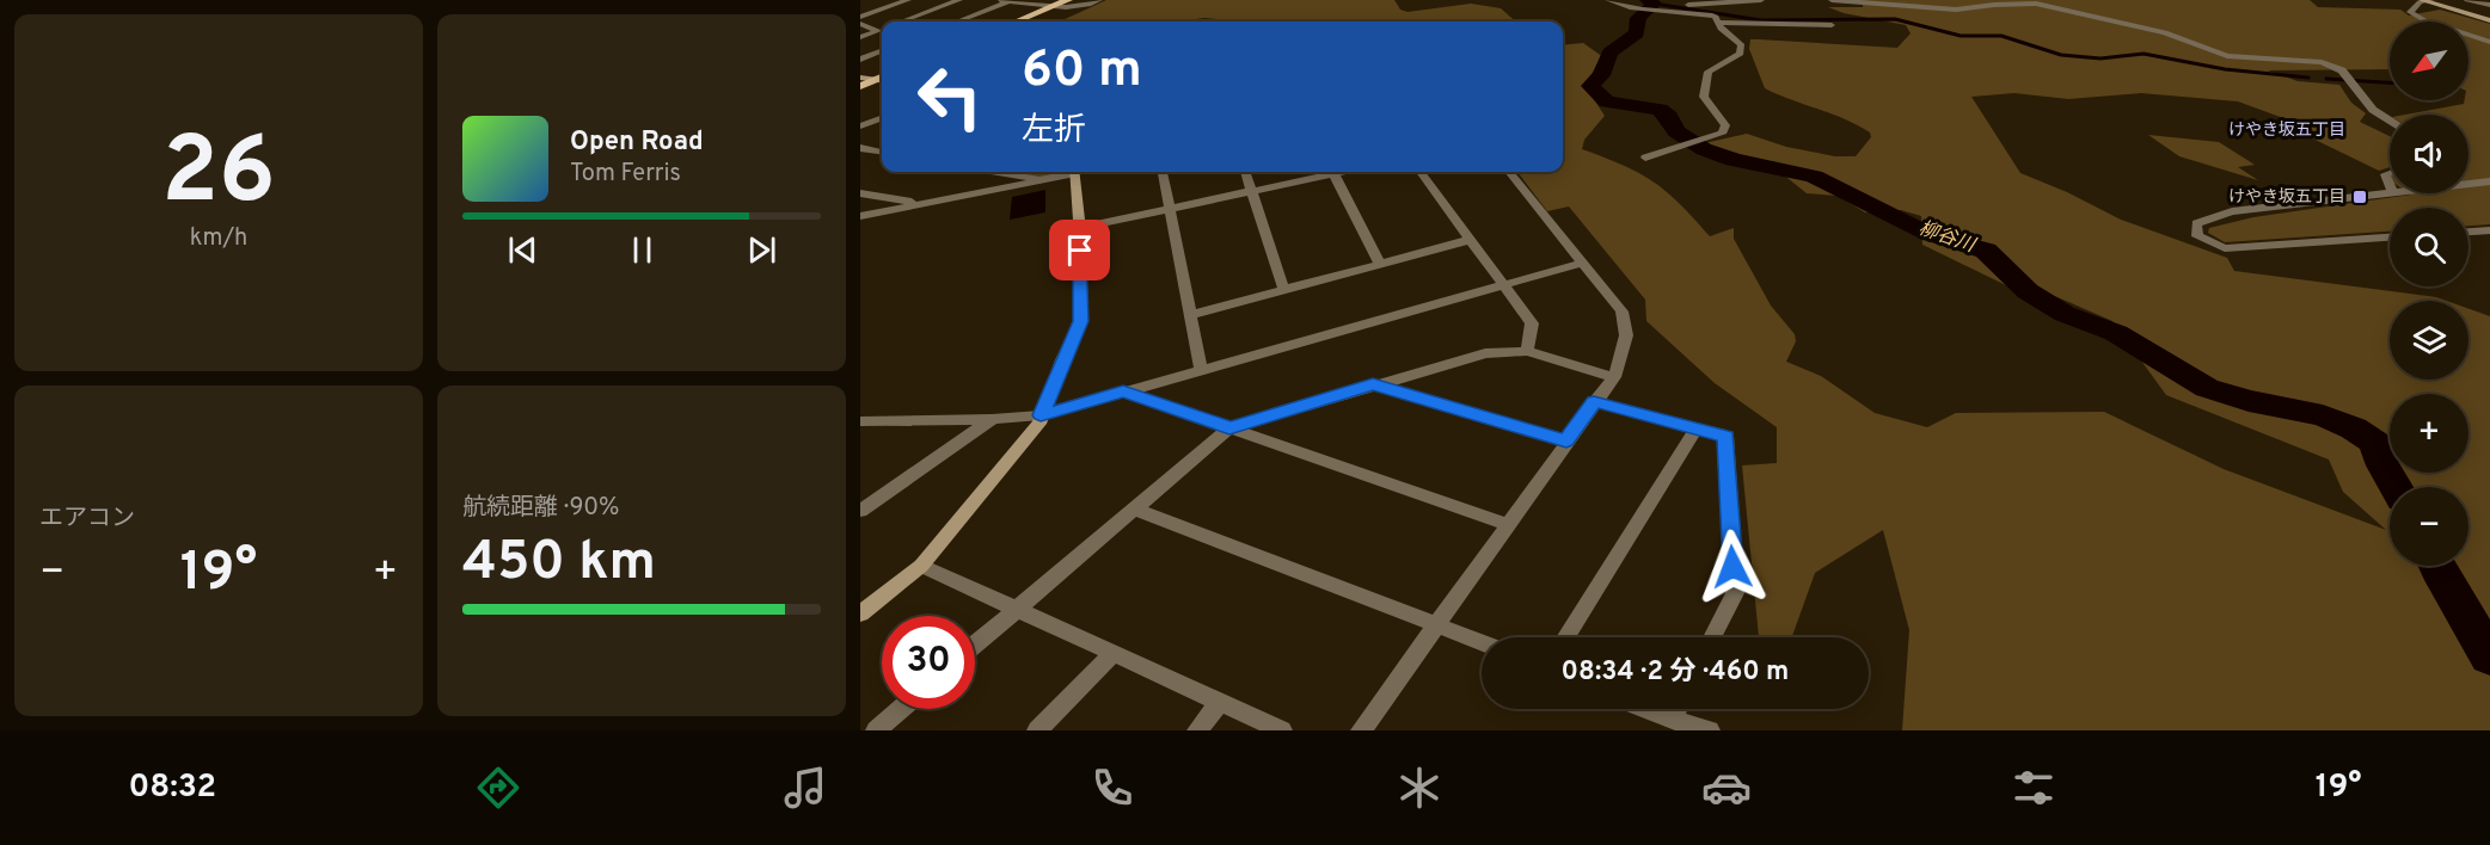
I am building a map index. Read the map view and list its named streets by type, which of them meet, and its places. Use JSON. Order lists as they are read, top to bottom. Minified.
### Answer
{"districts":["けやき坂五丁目"],"water":["柳谷川"],"places":{"transit":["けやき坂五丁目"]},"north":"bottom left","page":{"tile":[["26","km/h"],"エアコン",["航続距離 · 90%","450 km"]],"map_buttons":["+","−"],"turn":["60 m","左折"],"song":["Open Road","Tom Ferris"],"heat":["−","19°","+"],"limit":"30","trip":"08:34 · 2 分 · 460 m","tabs":["08:32","19°"]}}
